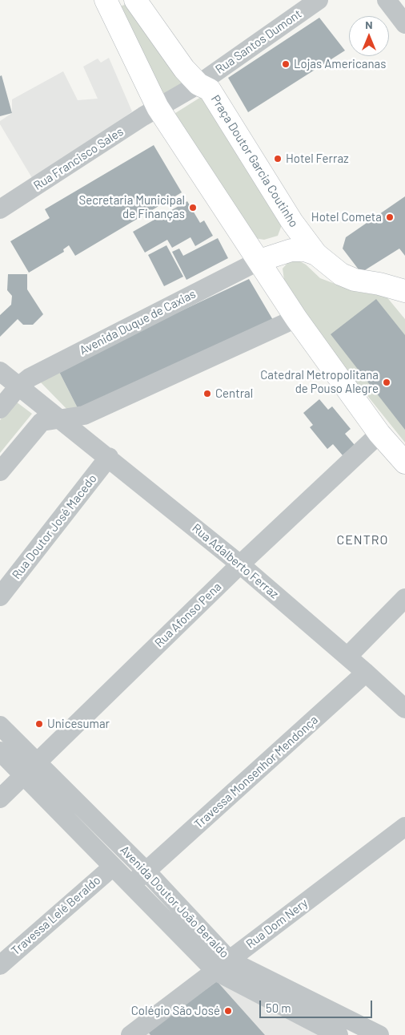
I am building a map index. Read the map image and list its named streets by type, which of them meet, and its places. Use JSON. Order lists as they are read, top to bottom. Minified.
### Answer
{"streets":{"main road":["Praça Doutor Garcia Coutinho"],"street":["Rua Santos Dumont","Rua Francisco Sales","Avenida Duque de Caxias","Rua Doutor José Macedo","Rua Adalberto Ferraz","Rua Afonso Pena","Travessa Monsenhor Mendonça","Avenida Doutor João Beraldo","Travessa Lelé Beraldo","Rua Dom Nery"]},"crossings":[["Rua Santos Dumont","Praça Doutor Garcia Coutinho"],["Rua Doutor José Macedo","Rua Adalberto Ferraz"],["Rua Adalberto Ferraz","Rua Afonso Pena"],["Rua Adalberto Ferraz","Travessa Monsenhor Mendonça"],["Rua Afonso Pena","Avenida Doutor João Beraldo"],["Travessa Monsenhor Mendonça","Avenida Doutor João Beraldo"],["Avenida Doutor João Beraldo","Travessa Lelé Beraldo"],["Avenida Doutor João Beraldo","Rua Dom Nery"]],"districts":["CENTRO"],"places":["Lojas Americanas","Hotel Ferraz","Secretaria Municipal de Finanças","Hotel Cometa","Catedral Metropolitana de Pouso Alegre","Central","Unicesumar","Colégio São José"],"scale_bar":"50 m","north":"top"}
